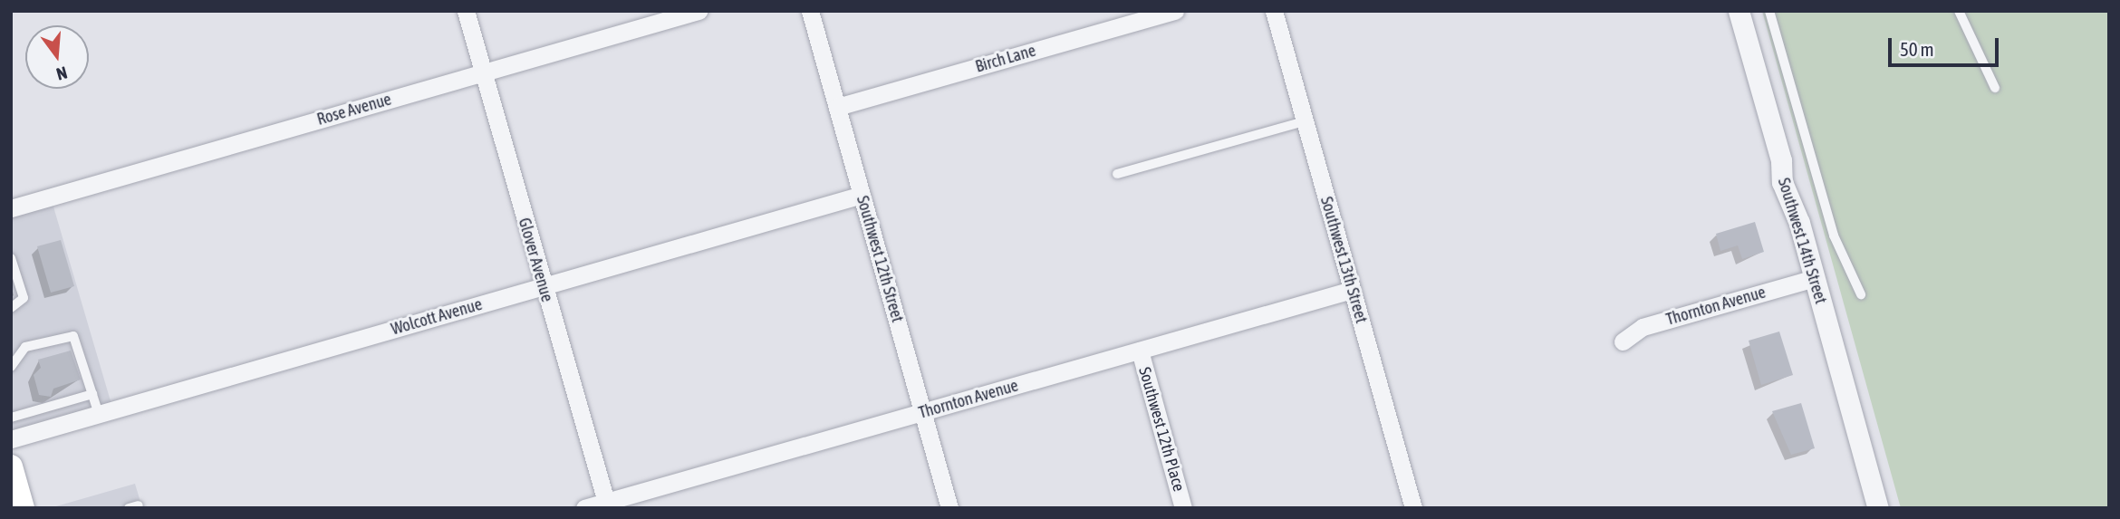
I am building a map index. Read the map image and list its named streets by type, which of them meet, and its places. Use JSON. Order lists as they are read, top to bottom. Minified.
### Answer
{"streets":{"street":["Birch Lane","Rose Avenue","Southwest 14th Street","Southwest 12th Street","Glover Avenue","Southwest 13th Street","Thornton Avenue","Wolcott Avenue","Southwest 12th Place"]},"crossings":[["Birch Lane","Southwest 12th Street"],["Rose Avenue","Glover Avenue"],["Southwest 14th Street","Thornton Avenue"],["Southwest 12th Street","Thornton Avenue"],["Southwest 12th Street","Wolcott Avenue"],["Glover Avenue","Thornton Avenue"],["Glover Avenue","Wolcott Avenue"],["Southwest 13th Street","Thornton Avenue"],["Thornton Avenue","Southwest 12th Place"]],"scale_bar":"50 m","north":"bottom"}
